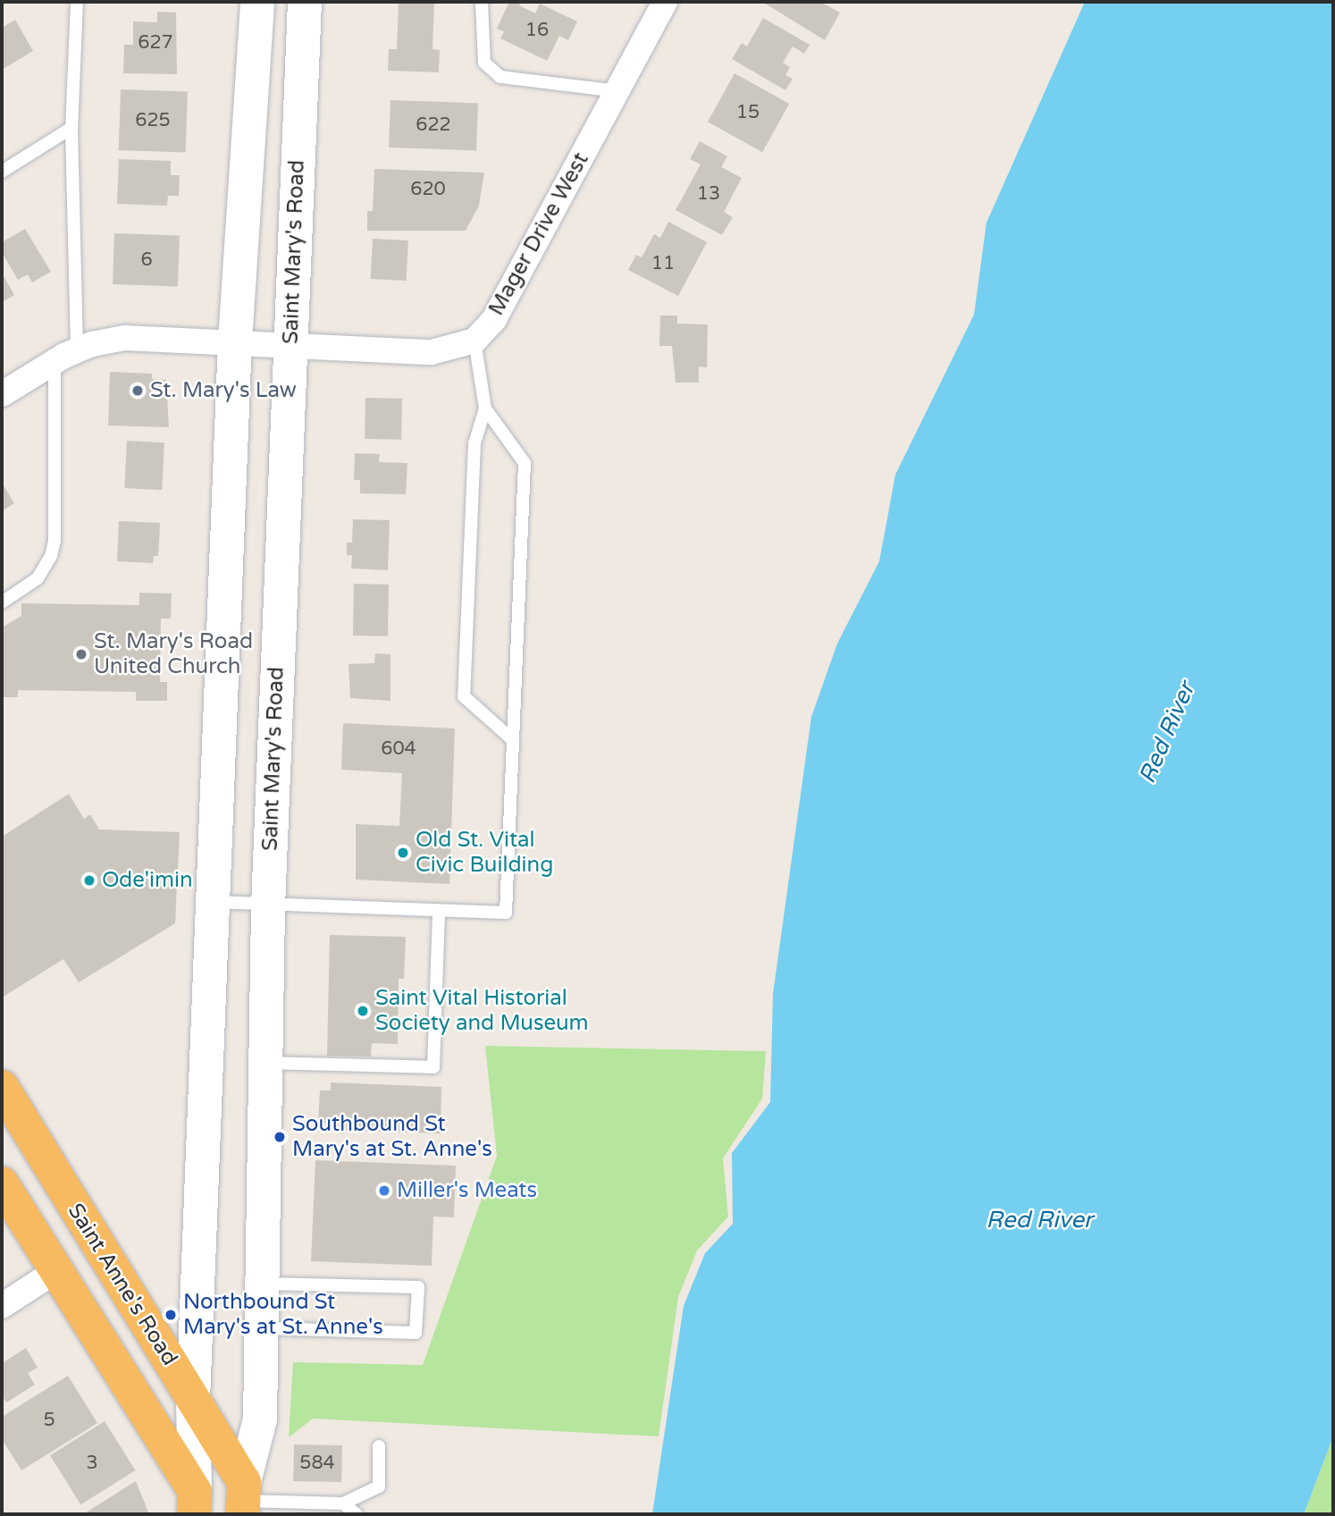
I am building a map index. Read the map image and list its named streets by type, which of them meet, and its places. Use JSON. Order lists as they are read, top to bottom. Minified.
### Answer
{"streets":{"highway":["Saint Anne's Road"],"main road":["Saint Mary's Road"],"street":["Mager Drive West"]},"crossings":[["Saint Mary's Road","Saint Anne's Road"]],"water":["Red River"],"places":["St. Mary's Law","St. Mary's Road United Church","Old St. Vital Civic Building","Ode'imin","Saint Vital Historial Society and Museum","Southbound St Mary's at St. Anne's","Miller's Meats","Northbound St Mary's at St. Anne's"],"house_numbers":["16","627","15","625","622","620","13","6","11","604","5","3","584"]}
